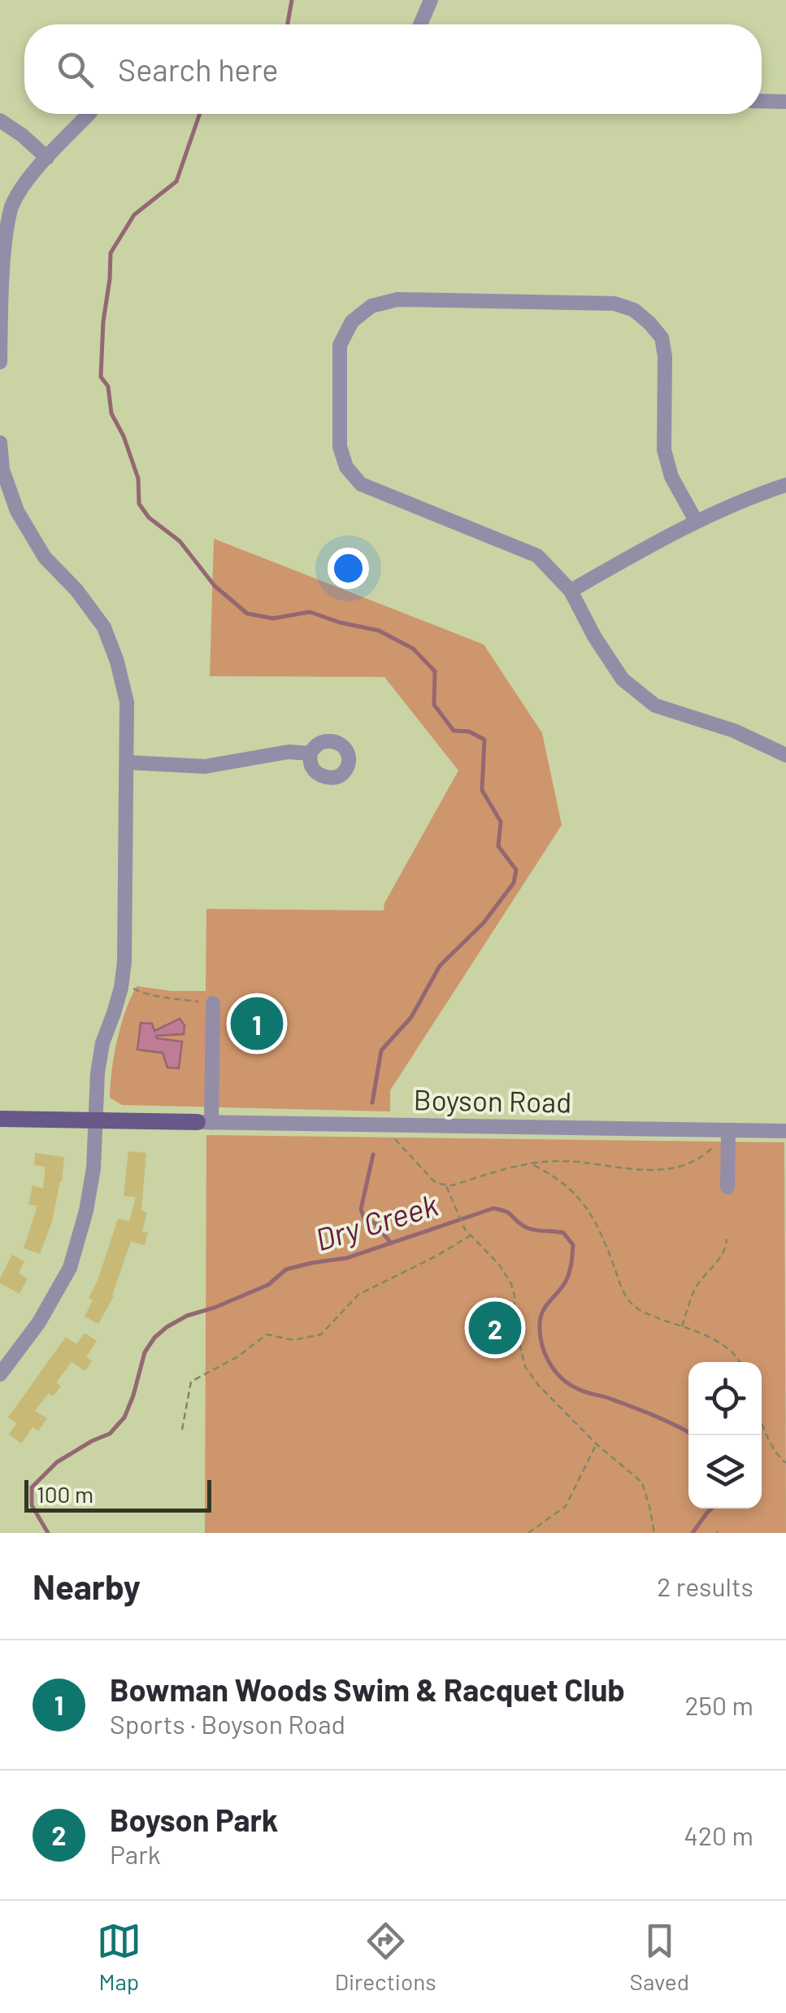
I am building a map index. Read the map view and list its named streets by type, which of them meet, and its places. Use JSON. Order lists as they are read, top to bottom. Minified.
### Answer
{"streets":{"street":["Boyson Road"]},"water":["Dry Creek"],"scale_bar":"100 m","page":{"search":"Search here","pins":["1","2"],"scale":"100 m","heading":["Nearby","2 results"],"list":[{"mark":"1","name":"Bowman Woods Swim & Racquet Club","note":"Sports · Boyson Road","value":"250 m"},{"mark":"2","name":"Boyson Park","note":"Park","value":"420 m"}],"nav":["Map","Directions","Saved"]}}
